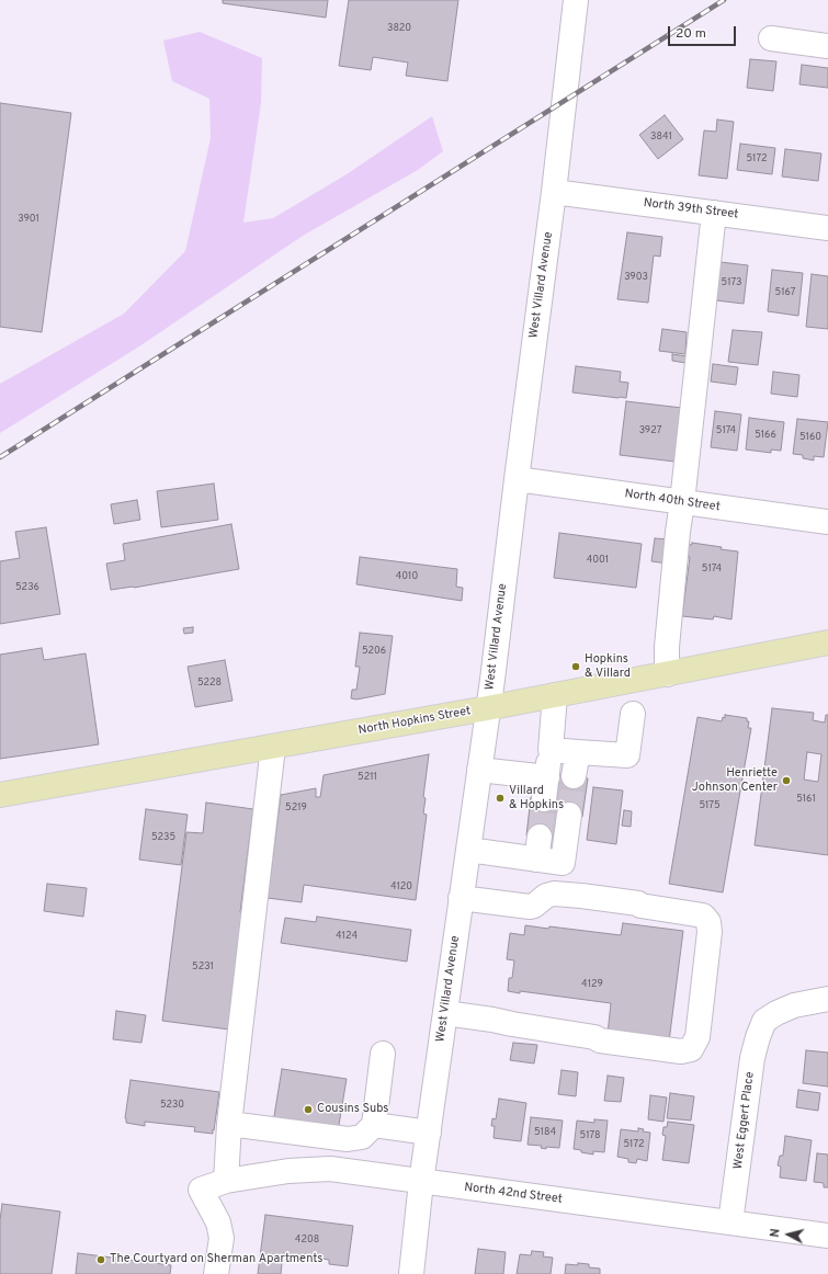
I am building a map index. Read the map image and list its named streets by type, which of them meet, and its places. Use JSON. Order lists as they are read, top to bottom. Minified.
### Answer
{"streets":{"main road":["North Hopkins Street"],"street":["North 39th Street","West Villard Avenue","North 40th Street","West Eggert Place","North 42nd Street"]},"crossings":[["North 39th Street","West Villard Avenue"],["West Villard Avenue","North 40th Street"],["West Villard Avenue","North Hopkins Street"],["West Villard Avenue","North 42nd Street"],["West Eggert Place","North 42nd Street"]],"places":["Hopkins & Villard","Henriette Johnson Center","Villard & Hopkins","Cousins Subs","The Courtyard on Sherman Apartments"],"house_numbers":["3820","3841","5172","3901","3903","5173","5167","3927","5174","5166","5160","4001","5174","4010","5236","5206","5228","5211","5161","5175","5219","5235","4120","4124","5231","4129","5230","5184","5178","5172","4208"],"scale_bar":"20 m","north":"left"}
